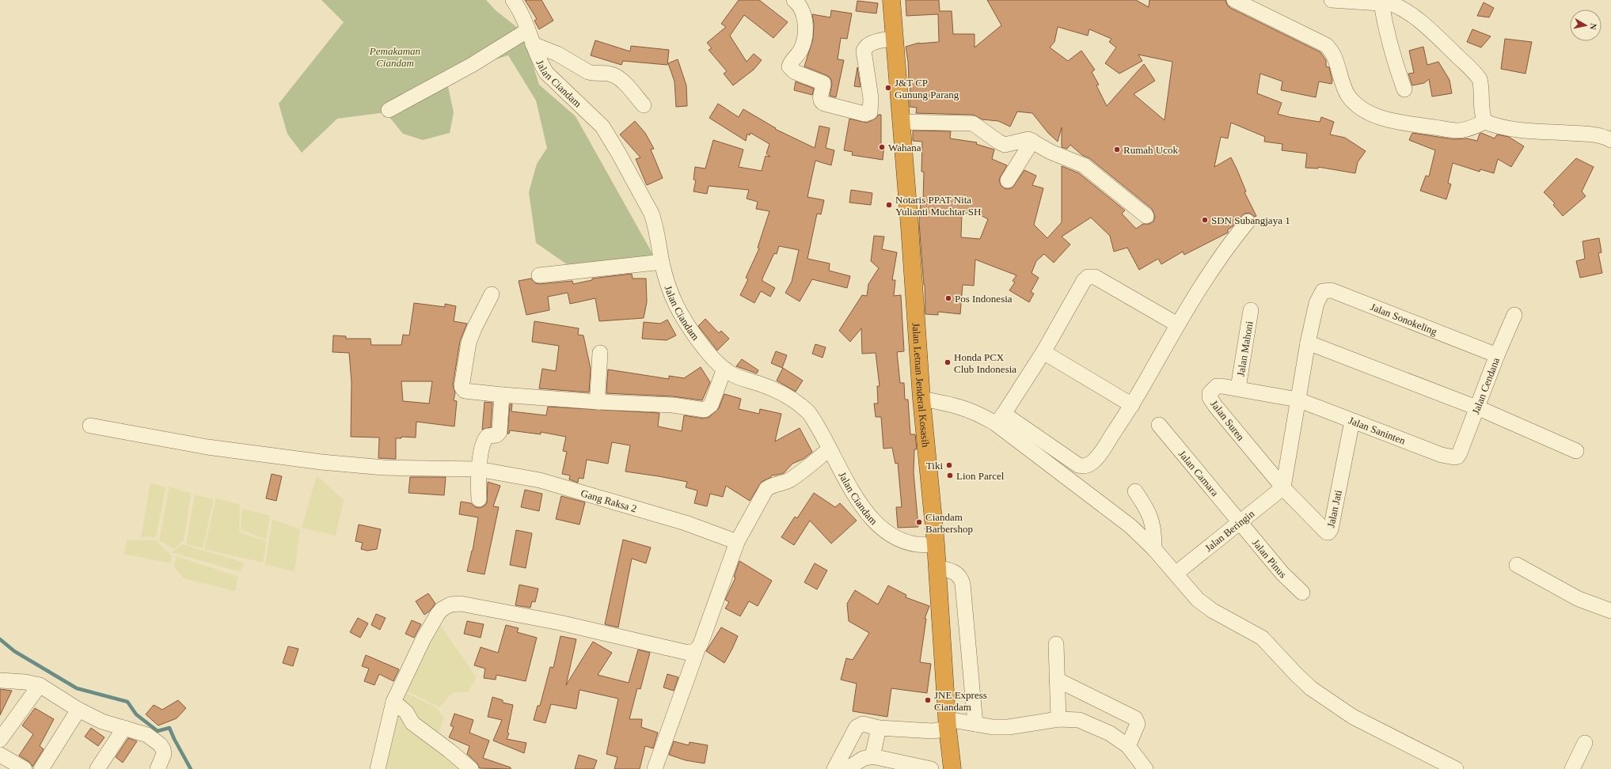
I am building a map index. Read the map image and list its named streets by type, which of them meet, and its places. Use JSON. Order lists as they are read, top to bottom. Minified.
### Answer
{"streets":{"highway":["Jalan Letnan Jenderal Kosasih"],"street":["Jalan Ciandam","Jalan Sonokeling","Jalan Mahoni","Jalan Cendana","Jalan Suren","Jalan Saninten","Jalan Camara","Gang Raksa 2","Jalan Jati","Jalan Beringin","Jalan Pinus"]},"crossings":[["Jalan Ciandam","Jalan Letnan Jenderal Kosasih"],["Jalan Sonokeling","Jalan Cendana"],["Jalan Mahoni","Jalan Suren"],["Jalan Cendana","Jalan Saninten"],["Jalan Suren","Jalan Saninten"],["Jalan Suren","Jalan Jati"],["Jalan Suren","Jalan Beringin"],["Jalan Saninten","Jalan Jati"],["Jalan Camara","Jalan Beringin"],["Jalan Camara","Jalan Pinus"],["Jalan Jati","Jalan Beringin"],["Jalan Beringin","Jalan Pinus"]],"parks":["Pemakaman Ciandam"],"places":["J&T CP Gunung Parang","Wahana","Rumah Ucok","Notaris PPAT Nita Yulianti Muchtar SH","SDN Subangjaya 1","Pos Indonesia","Honda PCX Club Indonesia","Tiki","Lion Parcel","Ciandam Barbershop","JNE Express Ciandam"],"north":"right"}
